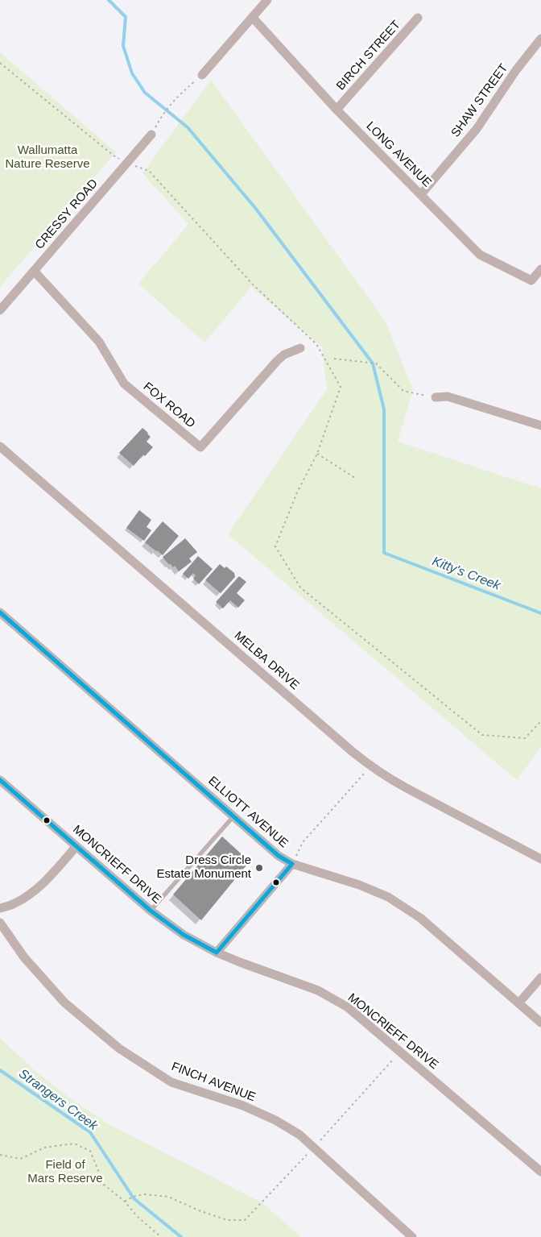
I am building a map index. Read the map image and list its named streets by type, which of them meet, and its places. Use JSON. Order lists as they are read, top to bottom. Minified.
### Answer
{"streets":{"street":["BIRCH STREET","SHAW STREET","LONG AVENUE","CRESSY ROAD","FOX ROAD","MELBA DRIVE","ELLIOTT AVENUE","MONCRIEFF DRIVE","FINCH AVENUE"]},"crossings":[["BIRCH STREET","LONG AVENUE"],["SHAW STREET","LONG AVENUE"],["CRESSY ROAD","FOX ROAD"]],"water":["Kitty's Creek","Strangers Creek"],"parks":["Wallumatta Nature Reserve","Field of Mars Reserve"],"places":["Dress Circle Estate Monument"]}
